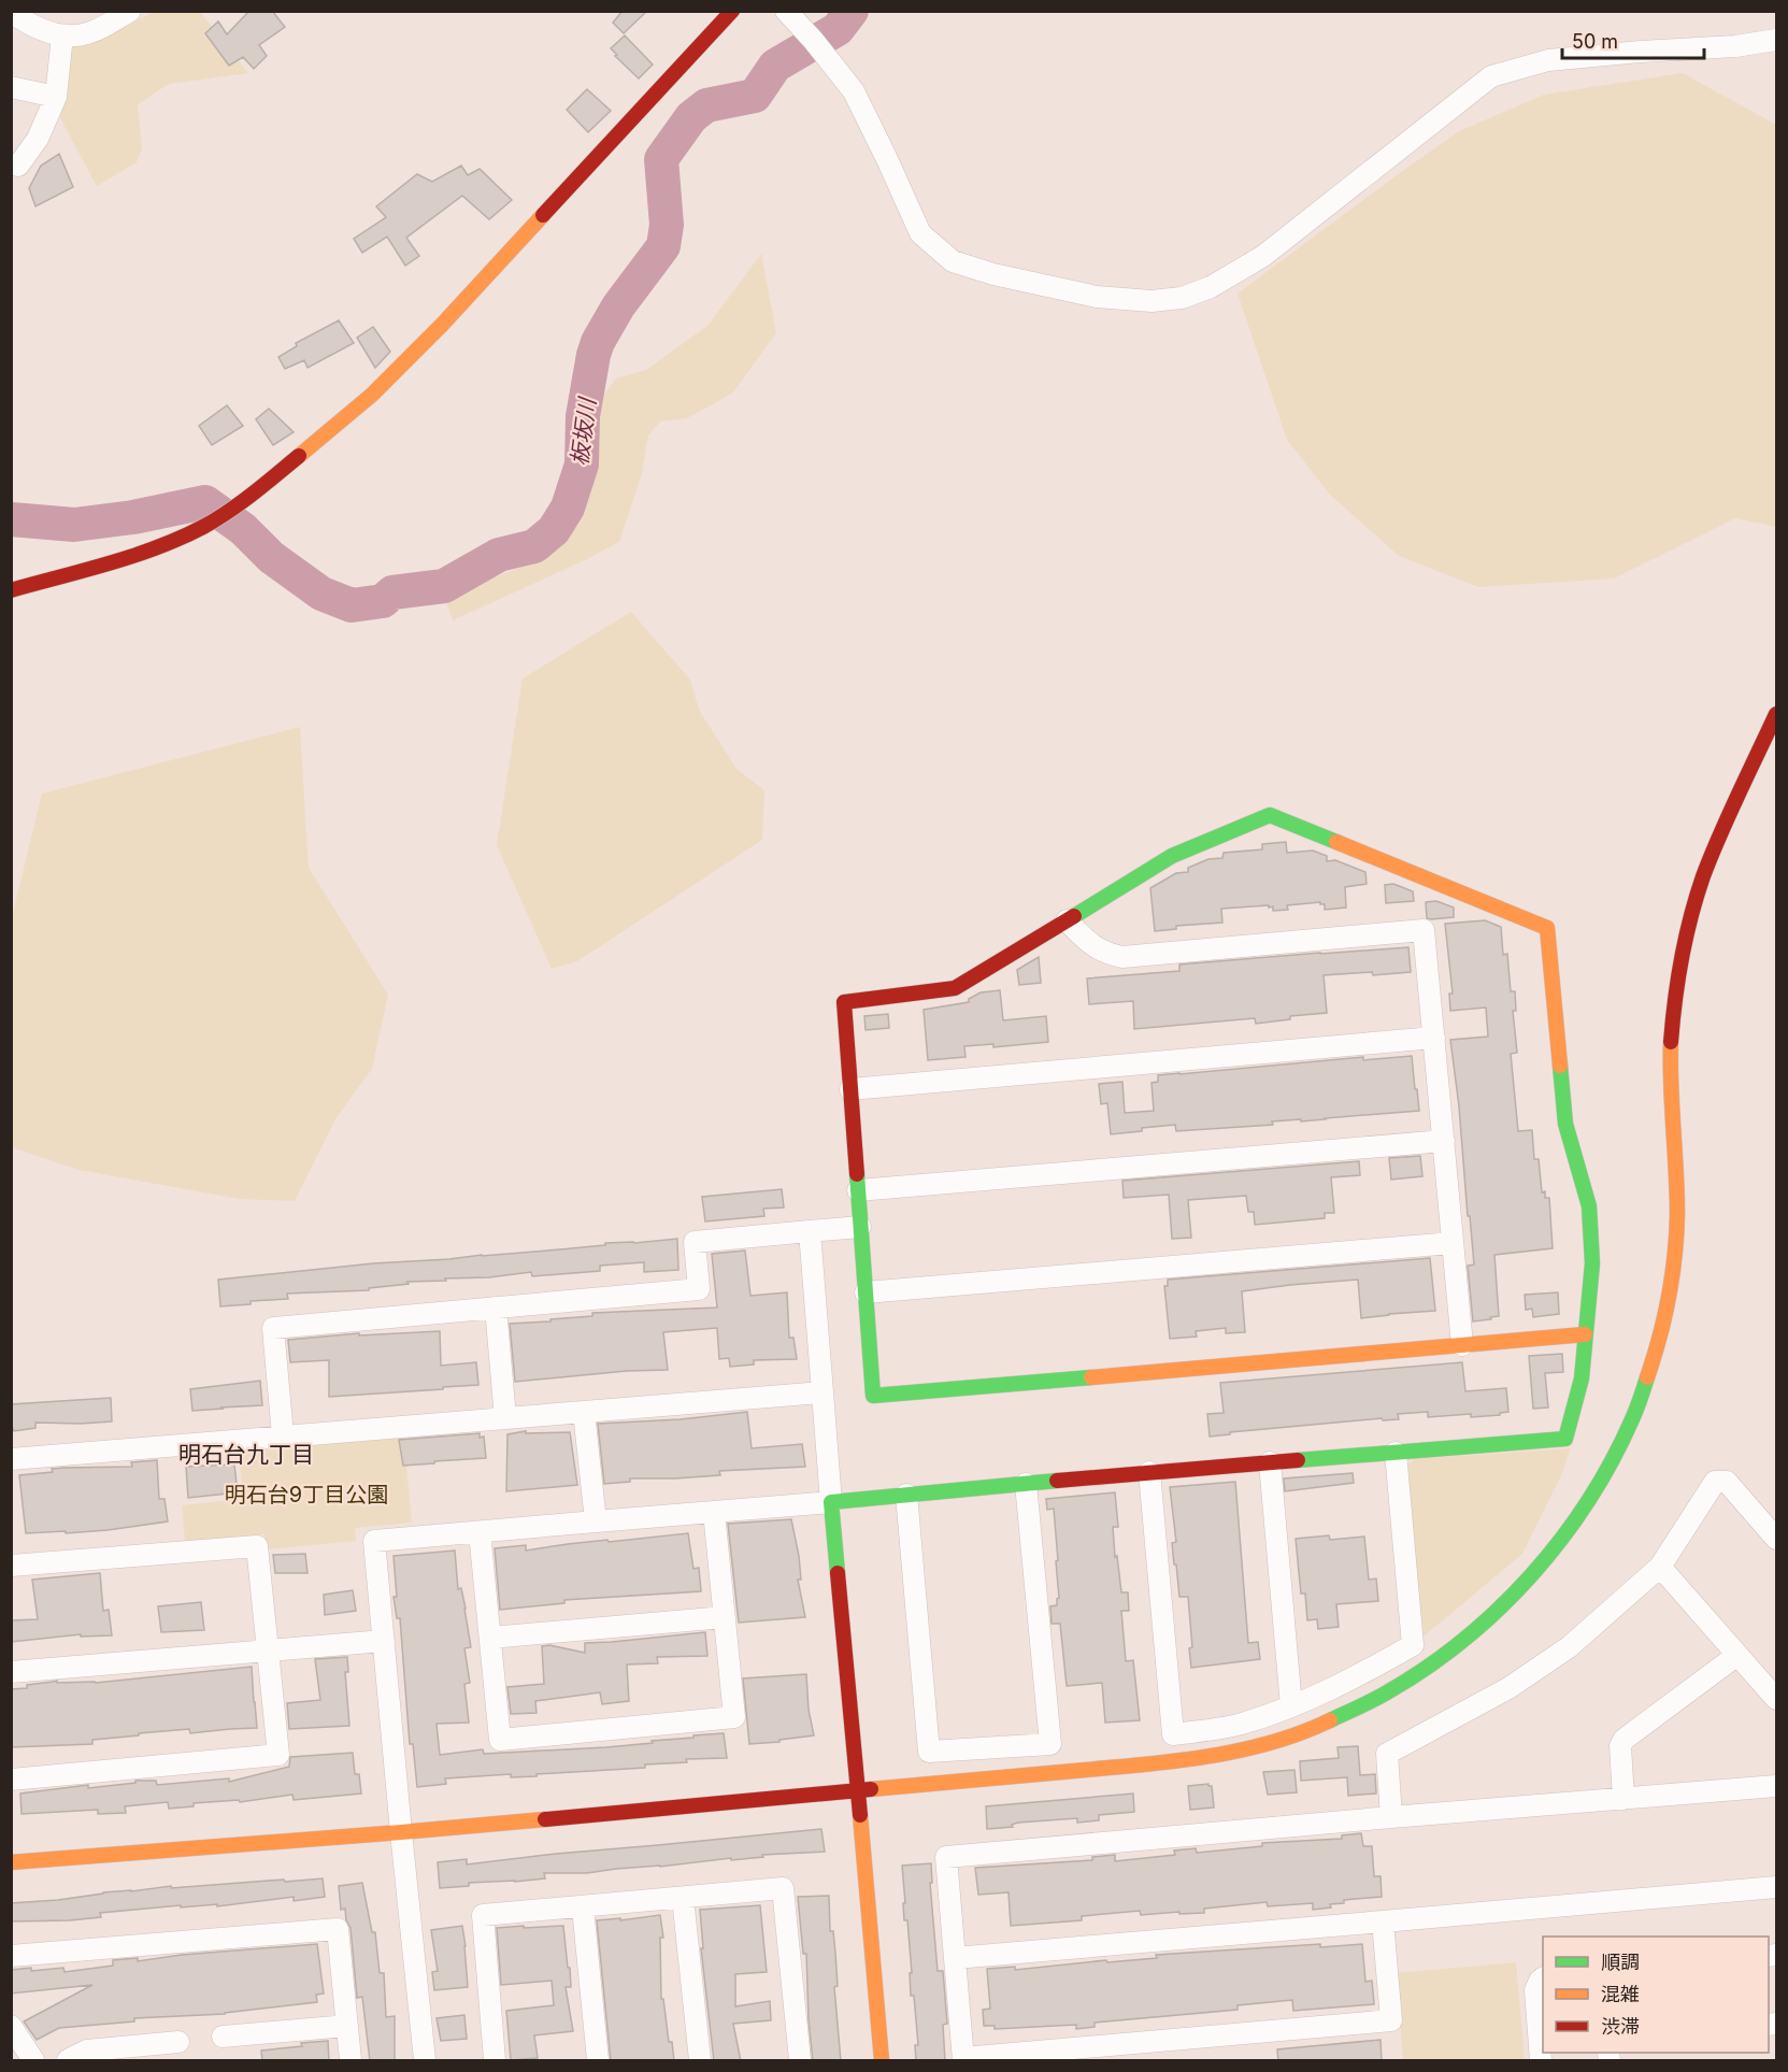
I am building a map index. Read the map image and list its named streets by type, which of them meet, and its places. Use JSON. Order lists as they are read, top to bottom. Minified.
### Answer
{"districts":["明石台九丁目"],"water":["板坂川"],"parks":["明石台9丁目公園"],"legend":["順調","混雑","渋滞"],"scale_bar":"50 m"}
